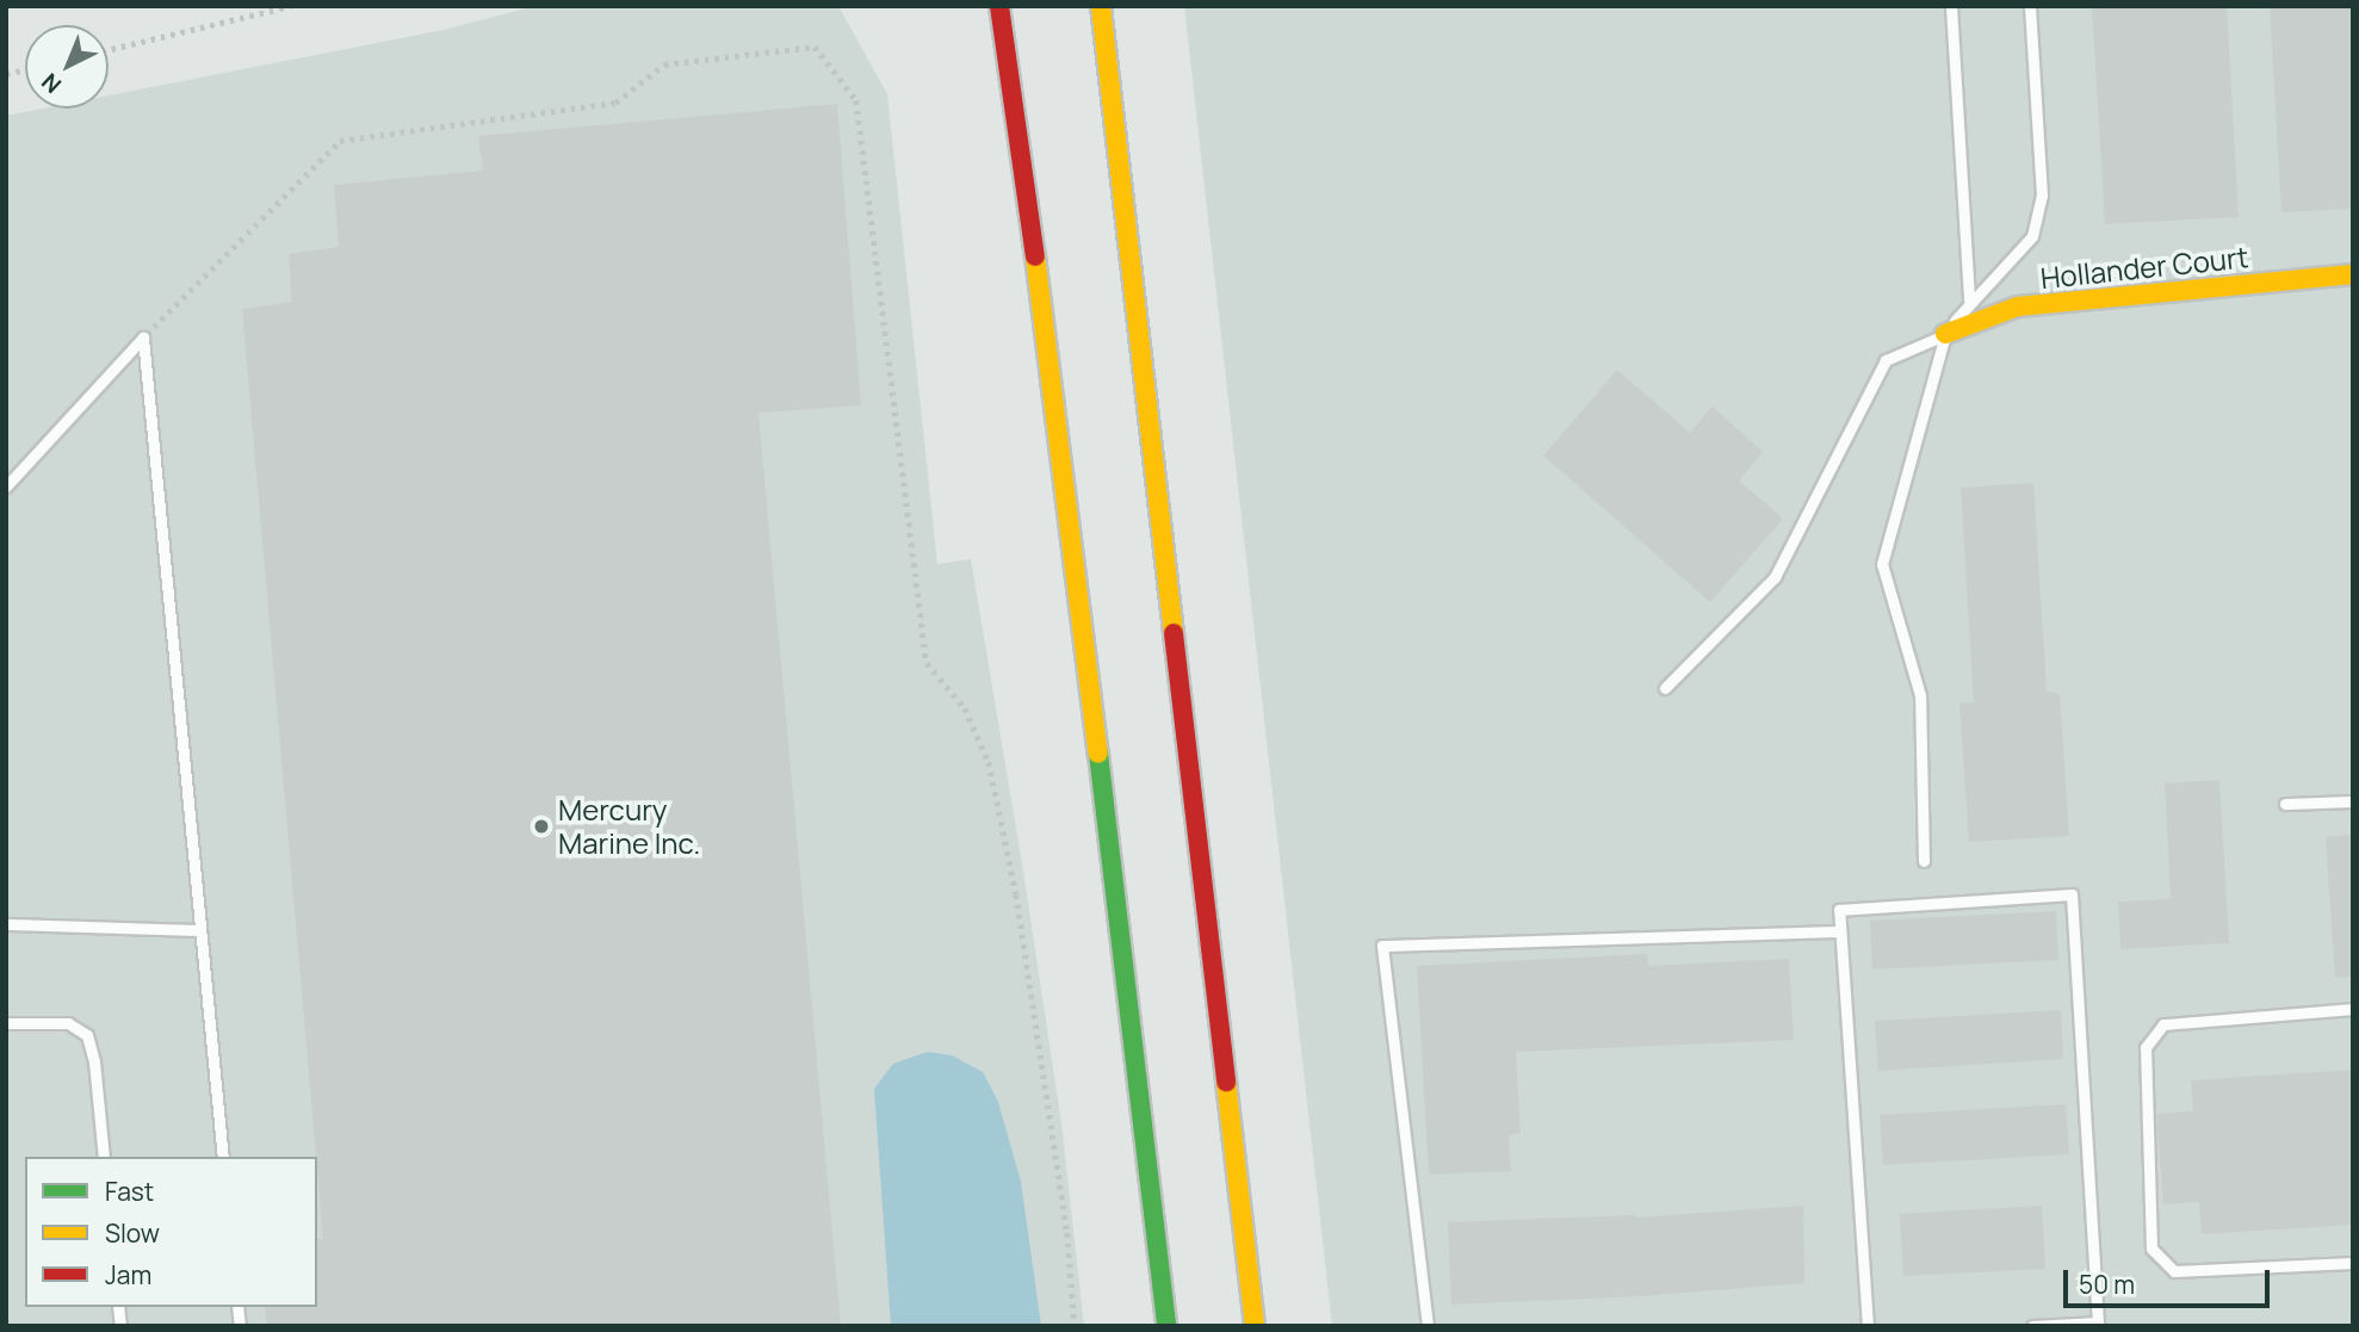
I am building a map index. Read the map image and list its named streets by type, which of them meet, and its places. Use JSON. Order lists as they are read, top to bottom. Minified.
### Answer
{"streets":{"main road":["Hollander Court"]},"places":["Mercury Marine Inc."],"legend":["Fast","Slow","Jam"],"scale_bar":"50 m","north":"bottom left"}
